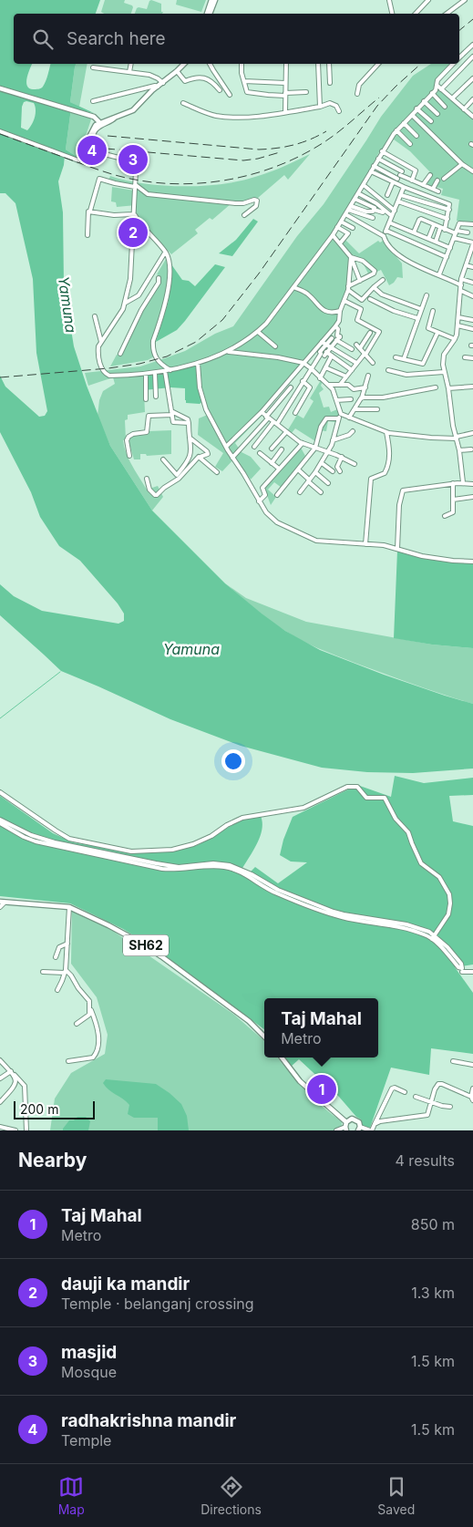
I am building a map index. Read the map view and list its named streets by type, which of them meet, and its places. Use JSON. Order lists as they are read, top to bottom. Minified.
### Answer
{"streets":{"main road":["SH62"]},"water":["Yamuna"],"scale_bar":"200 m","page":{"search":"Search here","pins":["4","3","2","1"],"popup":["Taj Mahal","Metro"],"scale":"200 m","heading":["Nearby","4 results"],"list":[{"mark":"1","name":"Taj Mahal","note":"Metro","value":"850 m"},{"mark":"2","name":"dauji ka mandir","note":"Temple · belanganj crossing","value":"1.3 km"},{"mark":"3","name":"masjid","note":"Mosque","value":"1.5 km"},{"mark":"4","name":"radhakrishna mandir","note":"Temple","value":"1.5 km"}],"nav":["Map","Directions","Saved"]}}
